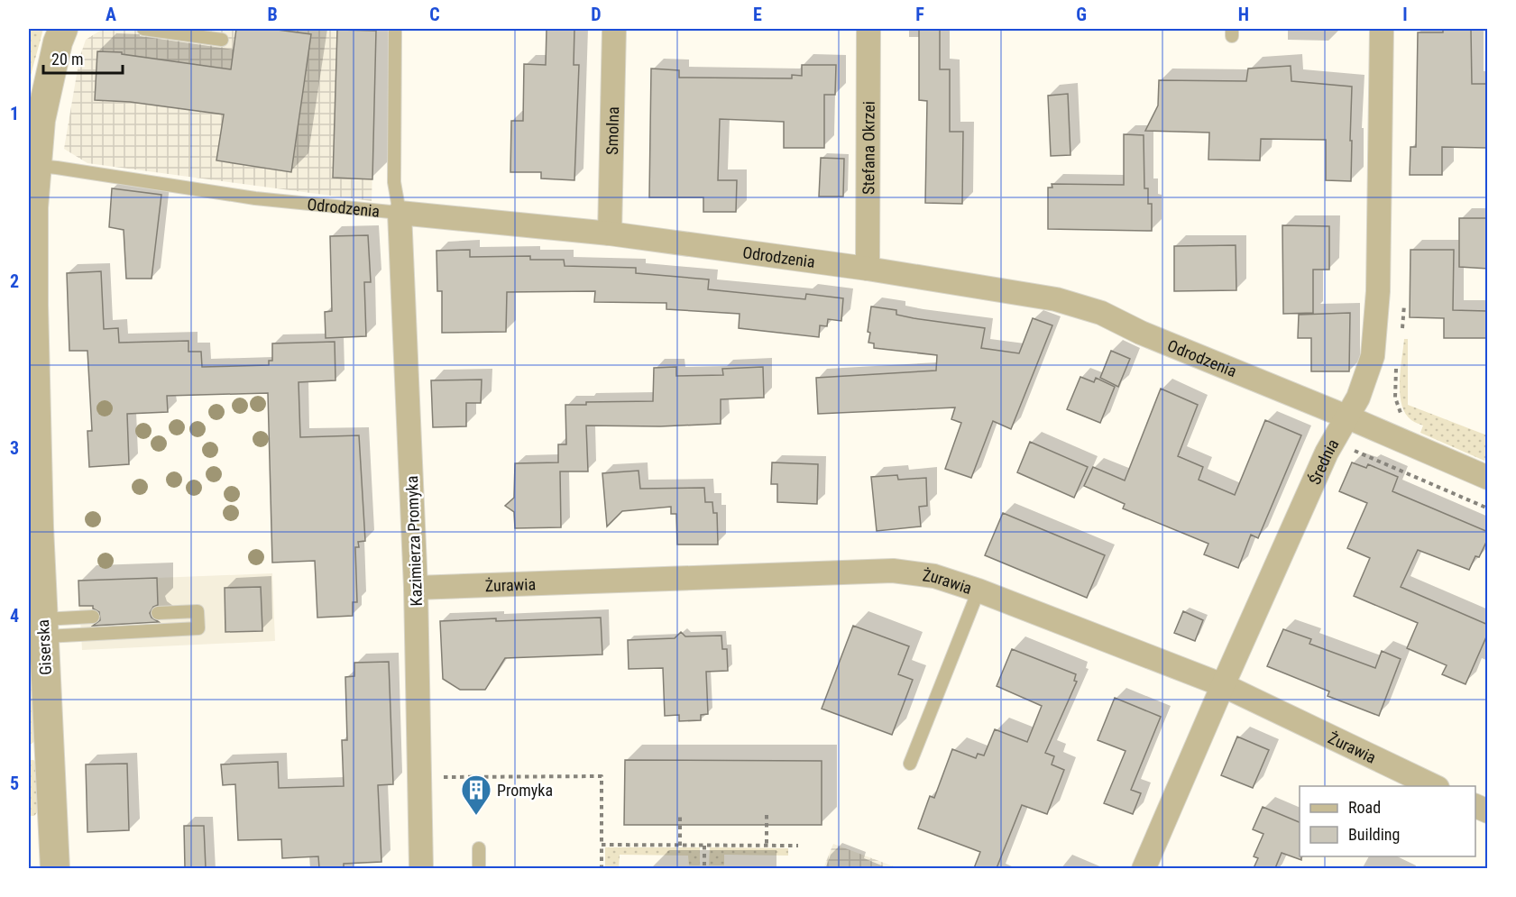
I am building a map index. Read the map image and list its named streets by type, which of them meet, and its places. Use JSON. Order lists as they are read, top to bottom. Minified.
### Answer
{"streets":{"street":["Smolna","Stefana Okrzei","Odrodzenia","Średnia","Kazimierza Promyka","Żurawia","Giserska"]},"crossings":[["Smolna","Odrodzenia"],["Stefana Okrzei","Odrodzenia"],["Odrodzenia","Średnia"],["Odrodzenia","Kazimierza Promyka"],["Odrodzenia","Giserska"],["Średnia","Żurawia"],["Kazimierza Promyka","Żurawia"]],"places":{"building":["Promyka"]},"legend":["Road","Building"],"scale_bar":"20 m","grid":{"columns":["A","B","C","D","E","F","G","H","I"],"rows":["1","2","3","4","5"]}}
